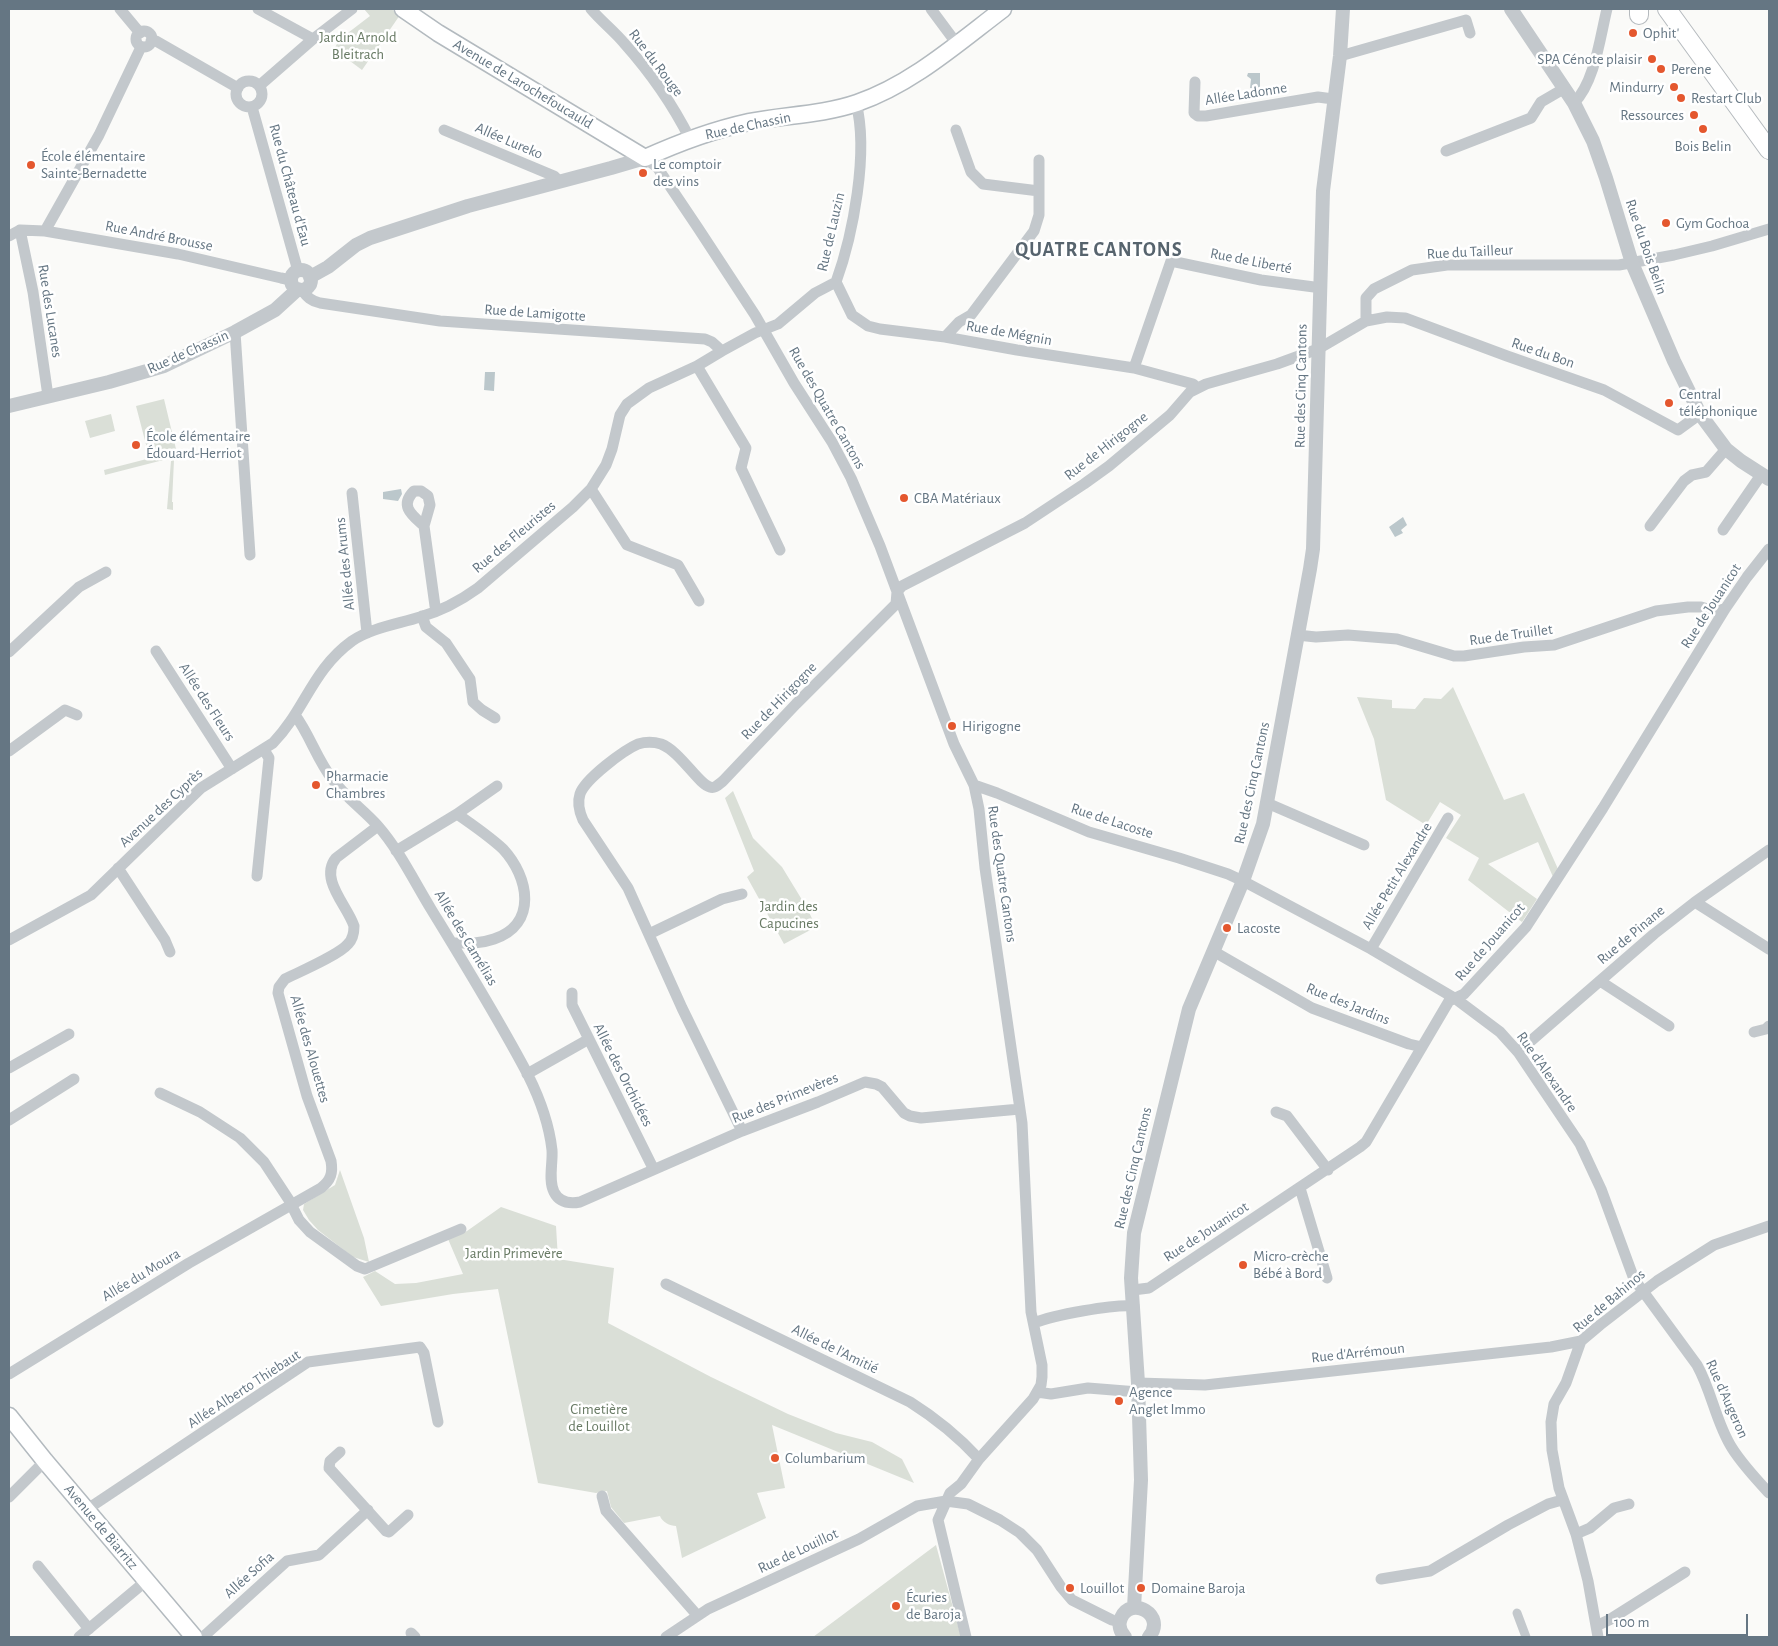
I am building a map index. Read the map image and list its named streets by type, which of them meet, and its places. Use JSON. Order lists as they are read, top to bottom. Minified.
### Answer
{"streets":{"main road":["Avenue de Larochefoucauld","Rue de Chassin","Avenue de Biarritz"],"street":["Rue du Rouge","Allée Ladonne","Allée Lureko","Rue du Château d'Eau","Rue de Lauzin","Rue André Brousse","Rue du Bois Belin","Rue du Tailleur","Rue de Liberté","Rue des Lucanes","Rue de Lamigotte","Rue de Mégnin","Rue du Bon","Rue des Cinq Cantons","Rue des Quatre Cantons","Rue de Hirigogne","Rue des Fleuristes","Allée des Arums","Rue de Jouanicot","Rue de Truillet","Allée des Fleurs","Avenue des Cyprès","Rue de Lacoste","Allée Petit Alexandre","Rue de Pinane","Allée des Camélias","Rue des Jardins","Allée des Alouettes","Rue d'Alexandre","Allée des Orchidées","Rue des Primevères","Allée du Moura","Rue de Bahinos","Allée de l'Amitié","Rue d'Arrémoun","Allée Alberto Thiebaut","Rue d'Augeron","Rue de Louillot","Allée Sofia"]},"crossings":[["Rue du Rouge","Rue de Chassin"],["Avenue de Larochefoucauld","Rue de Chassin"],["Avenue de Larochefoucauld","Rue des Quatre Cantons"],["Allée Ladonne","Rue des Cinq Cantons"],["Rue de Chassin","Allée Lureko"],["Rue de Chassin","Rue du Château d'Eau"],["Rue de Chassin","Rue de Lauzin"],["Rue de Chassin","Rue André Brousse"],["Rue de Chassin","Rue des Lucanes"],["Rue de Chassin","Rue de Lamigotte"],["Rue de Chassin","Rue des Quatre Cantons"],["Rue du Château d'Eau","Rue André Brousse"],["Rue du Château d'Eau","Rue de Lamigotte"],["Rue de Lauzin","Rue de Mégnin"],["Rue de Lauzin","Rue des Quatre Cantons"],["Rue André Brousse","Rue des Lucanes"],["Rue André Brousse","Rue de Lamigotte"],["Rue du Bois Belin","Rue du Tailleur"],["Rue du Bois Belin","Rue du Bon"],["Rue du Tailleur","Rue du Bon"],["Rue de Liberté","Rue de Mégnin"],["Rue de Liberté","Rue des Cinq Cantons"],["Rue de Lamigotte","Rue des Fleuristes"],["Rue de Mégnin","Rue de Hirigogne"],["Rue des Cinq Cantons","Rue de Hirigogne"],["Rue des Cinq Cantons","Rue de Jouanicot"],["Rue des Cinq Cantons","Rue de Truillet"],["Rue des Cinq Cantons","Rue de Lacoste"],["Rue des Cinq Cantons","Rue des Jardins"],["Rue des Cinq Cantons","Rue d'Alexandre"],["Rue des Cinq Cantons","Rue d'Arrémoun"],["Rue des Quatre Cantons","Rue de Hirigogne"],["Rue des Quatre Cantons","Rue de Lacoste"],["Rue des Quatre Cantons","Rue des Primevères"],["Rue des Quatre Cantons","Allée de l'Amitié"],["Rue des Quatre Cantons","Rue d'Arrémoun"],["Rue des Quatre Cantons","Rue de Louillot"],["Rue de Hirigogne","Rue des Primevères"],["Rue des Fleuristes","Allée des Arums"],["Rue des Fleuristes","Avenue des Cyprès"],["Rue des Fleuristes","Allée des Camélias"],["Rue de Jouanicot","Rue de Truillet"],["Rue de Jouanicot","Rue des Jardins"],["Rue de Jouanicot","Rue d'Alexandre"],["Allée des Fleurs","Avenue des Cyprès"],["Avenue des Cyprès","Allée des Camélias"],["Rue de Lacoste","Rue d'Alexandre"],["Allée Petit Alexandre","Rue d'Alexandre"],["Rue de Pinane","Rue d'Alexandre"],["Allée des Camélias","Allée des Alouettes"],["Allée des Camélias","Rue des Primevères"],["Allée des Alouettes","Allée du Moura"],["Rue d'Alexandre","Rue de Bahinos"],["Rue d'Alexandre","Rue d'Augeron"],["Allée des Orchidées","Rue des Primevères"],["Rue de Bahinos","Rue d'Arrémoun"],["Rue de Bahinos","Rue d'Augeron"],["Allée Alberto Thiebaut","Avenue de Biarritz"],["Avenue de Biarritz","Allée Sofia"]],"districts":["QUATRE CANTONS"],"parks":["Jardin Arnold Bleitrach","Jardin des Capucines","Jardin Primevère","Cimetière de Louillot"],"places":["Ophit'","SPA Cénote plaisir","Perene","Mindurry","Restart Club","Ressources","Bois Belin","École élémentaire Sainte-Bernadette","Le comptoir des vins","Gym Gochoa","Central téléphonique","École élémentaire Édouard-Herriot","CBA Matériaux","Hirigogne","Pharmacie Chambres","Lacoste","Micro-crèche Bébé à Bord","Agence Anglet Immo","Columbarium","Louillot","Domaine Baroja","Écuries de Baroja"],"scale_bar":"100 m"}
